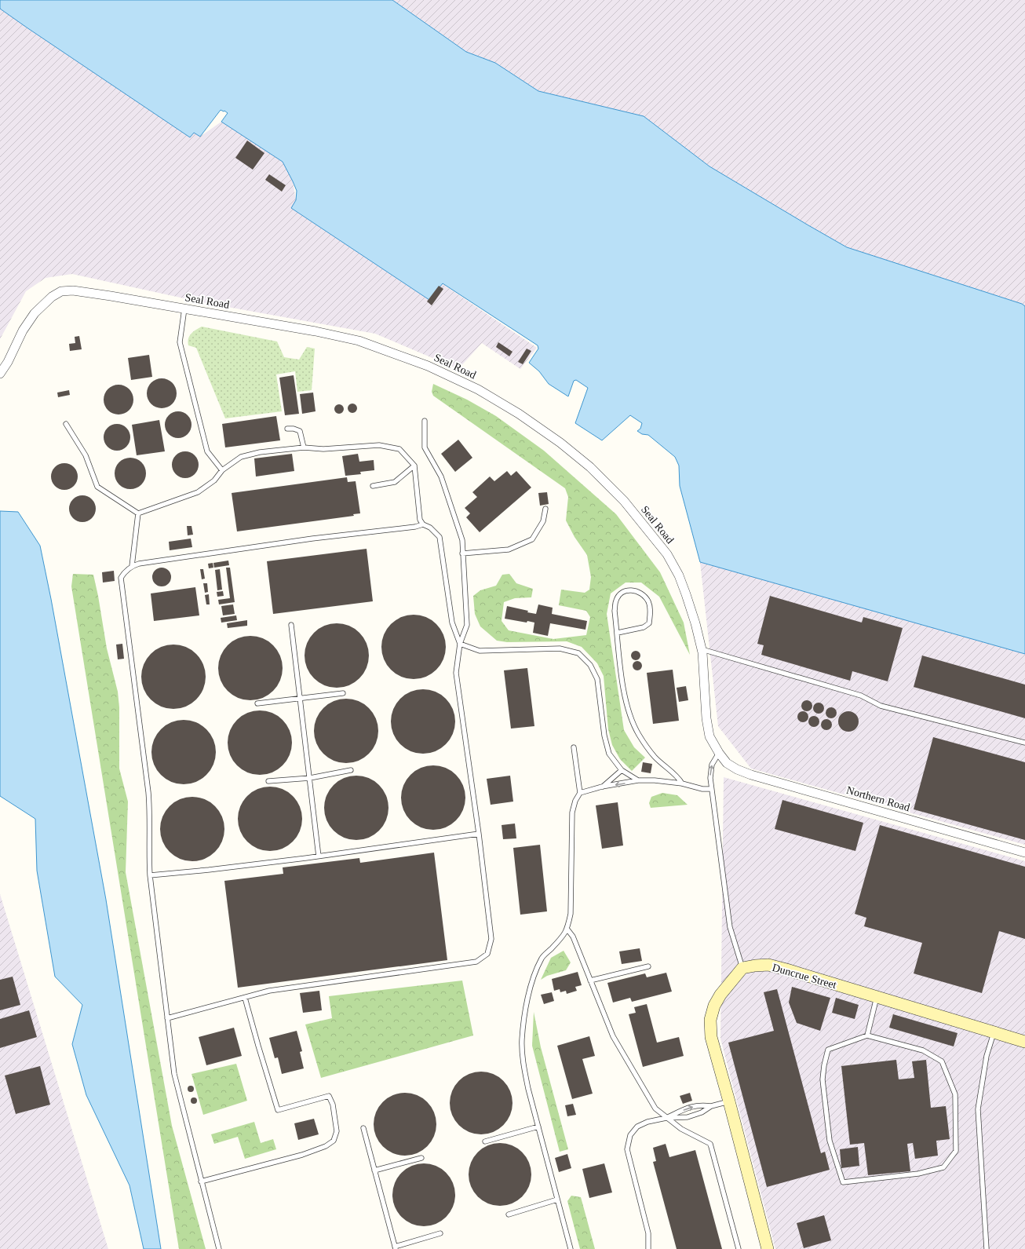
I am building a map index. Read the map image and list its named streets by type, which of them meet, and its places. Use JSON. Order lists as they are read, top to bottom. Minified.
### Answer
{"streets":{"street":["Seal Road","Northern Road","Duncrue Street"]},"crossings":[["Seal Road","Northern Road"]]}
